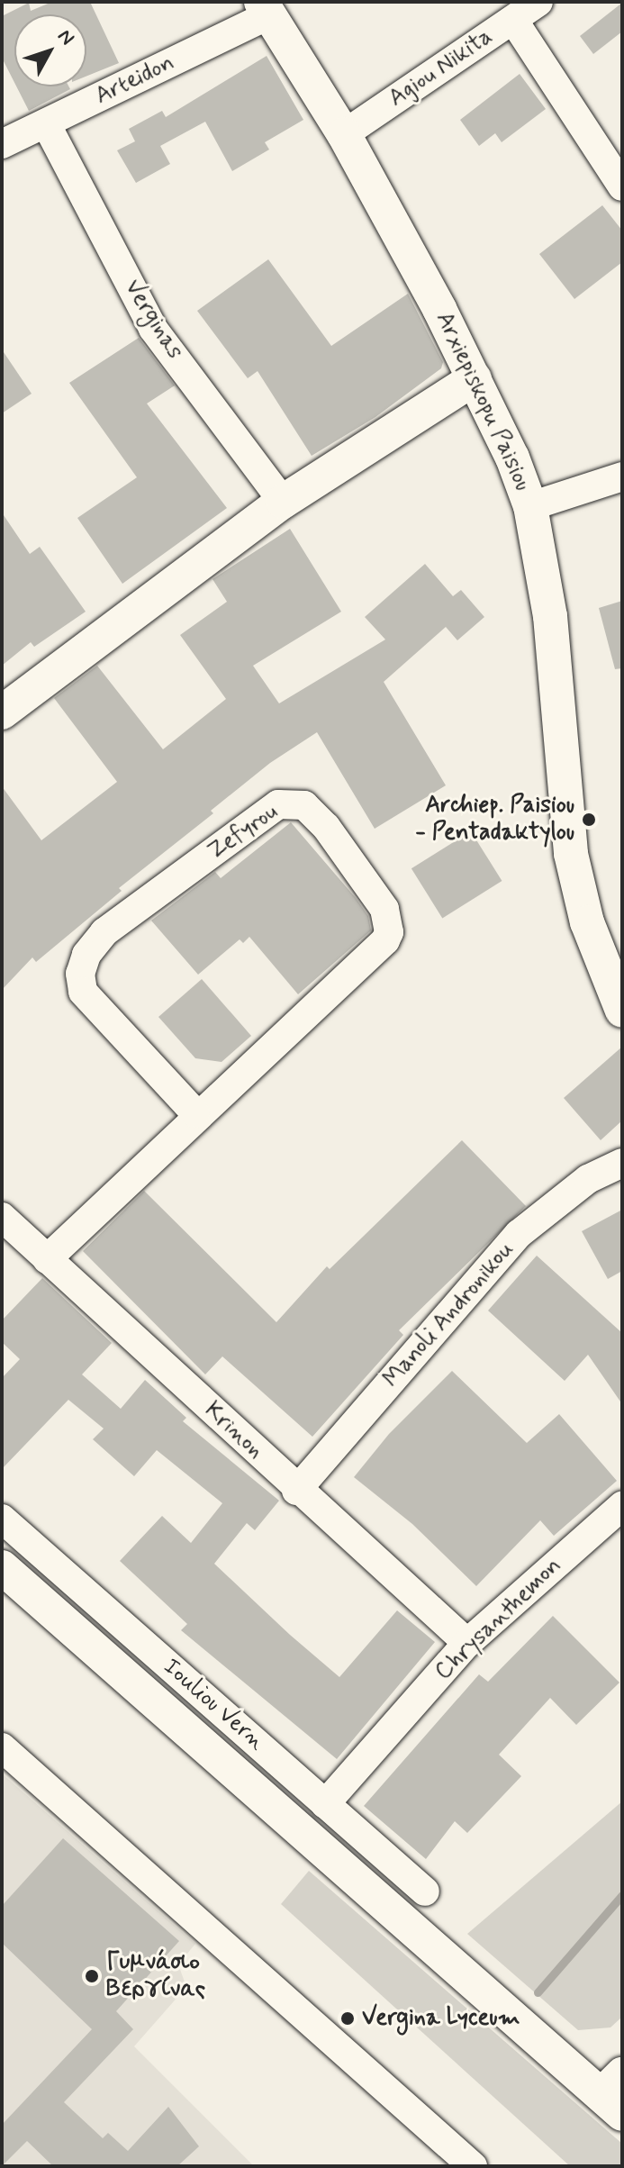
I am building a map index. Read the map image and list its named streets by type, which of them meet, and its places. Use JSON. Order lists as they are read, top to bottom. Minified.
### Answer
{"streets":{"street":["Agiou Nikita","Arteidon","Verginas","Arxiepiskopu Paisiou","Zefyrou","Manoli Andronikou","Krinon","Chrysanthemon","Iouliou Vern"]},"crossings":[["Agiou Nikita","Arxiepiskopu Paisiou"],["Arteidon","Verginas"],["Arteidon","Arxiepiskopu Paisiou"],["Zefyrou","Krinon"],["Manoli Andronikou","Krinon"],["Krinon","Chrysanthemon"],["Chrysanthemon","Iouliou Vern"]],"places":["Archiep. Paisiou - Pentadaktylou","Γυμνάσιο Βεργίνας","Vergina Lyceum"],"north":"top right"}
